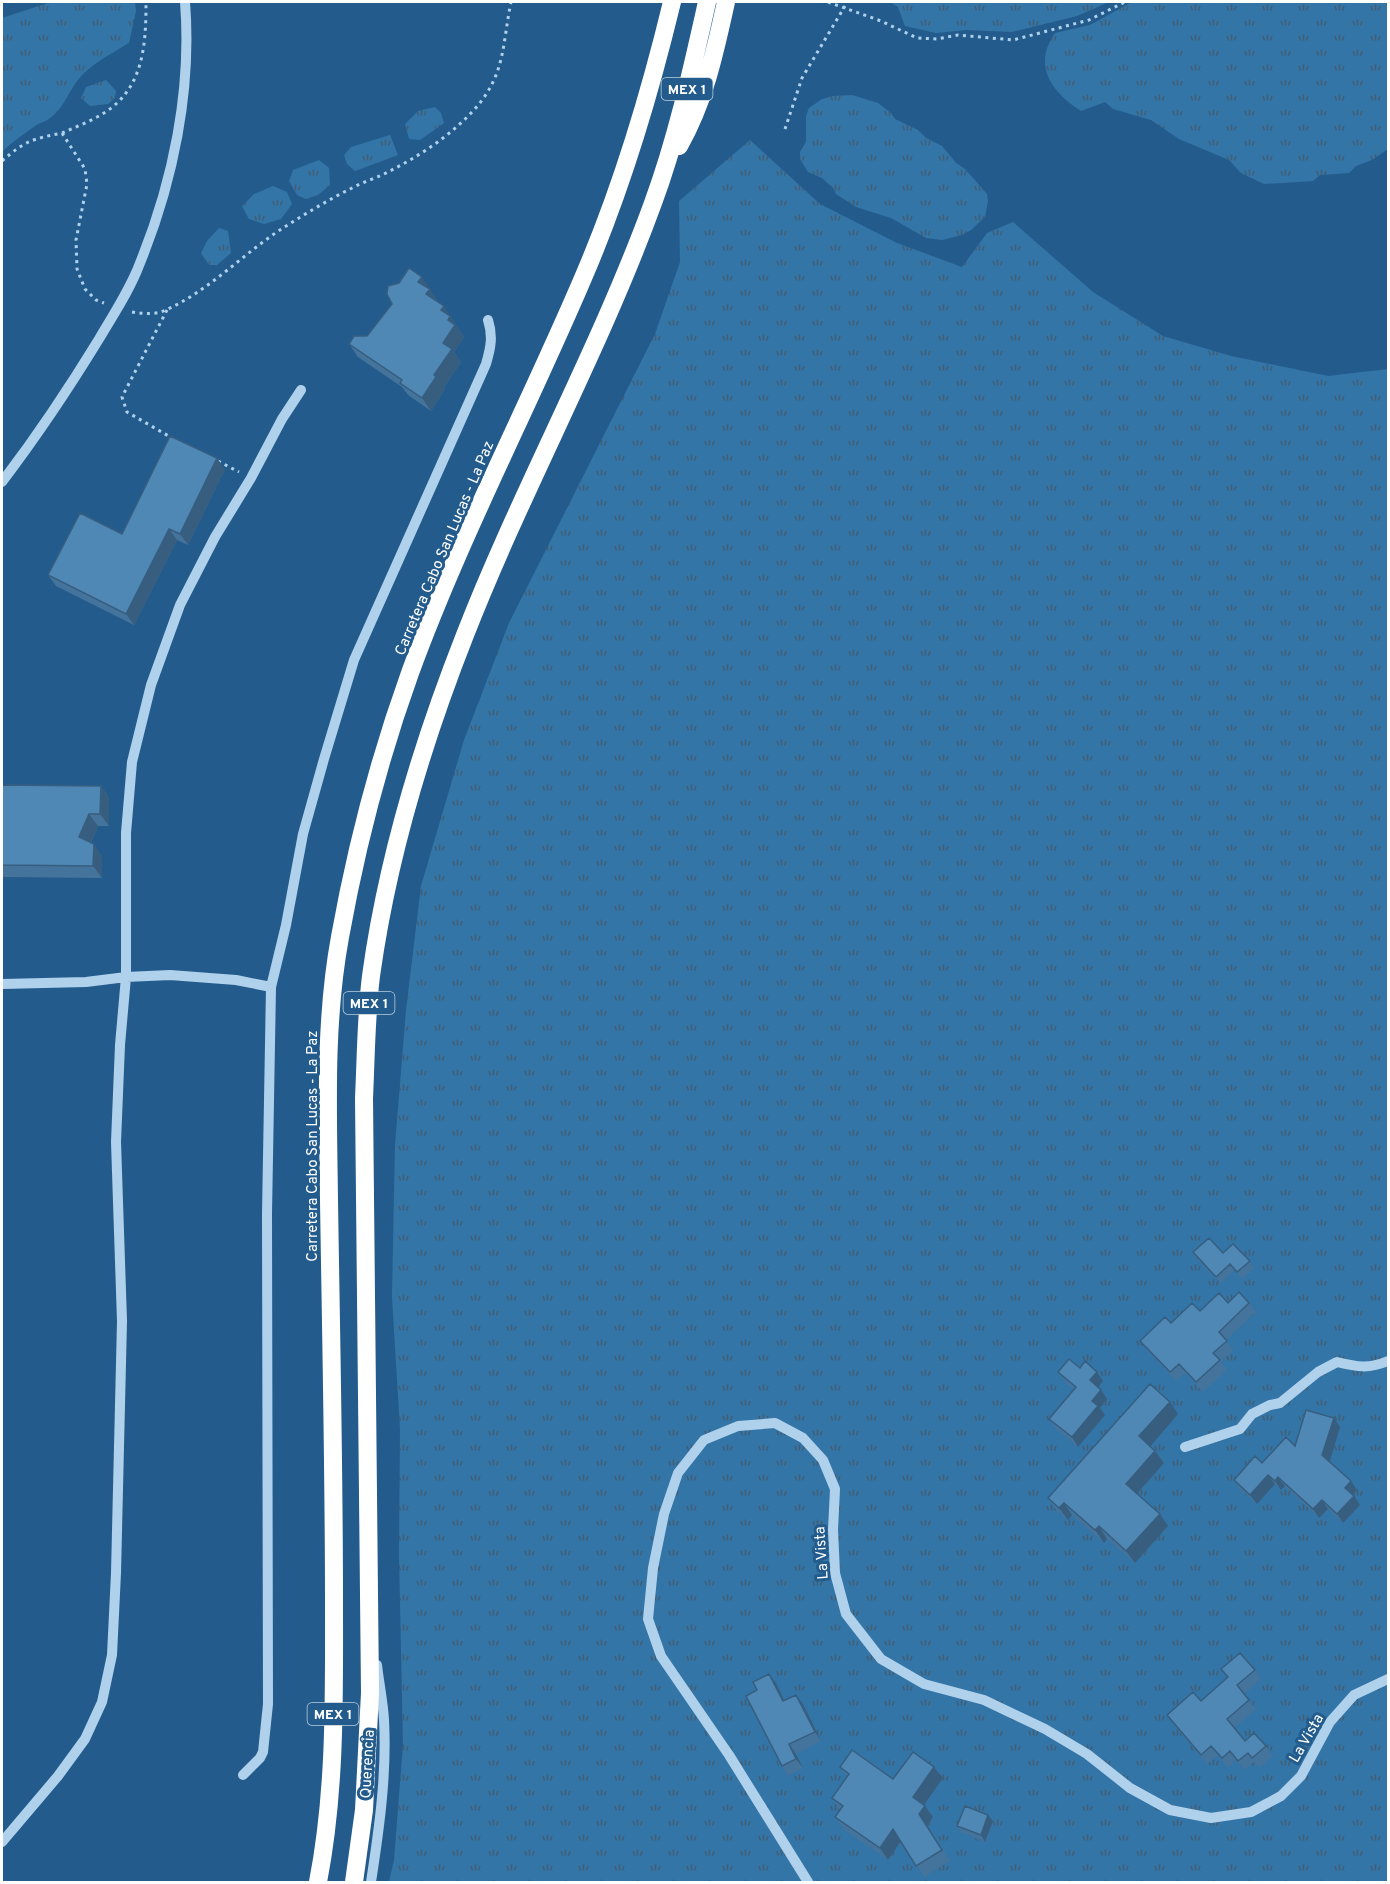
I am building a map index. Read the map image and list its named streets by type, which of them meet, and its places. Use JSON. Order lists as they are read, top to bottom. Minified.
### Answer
{"streets":{"highway":["MEX 1","Carretera Cabo San Lucas - La Paz"],"street":["La Vista","Querencia"]},"crossings":[["MEX 1","Querencia"]]}
